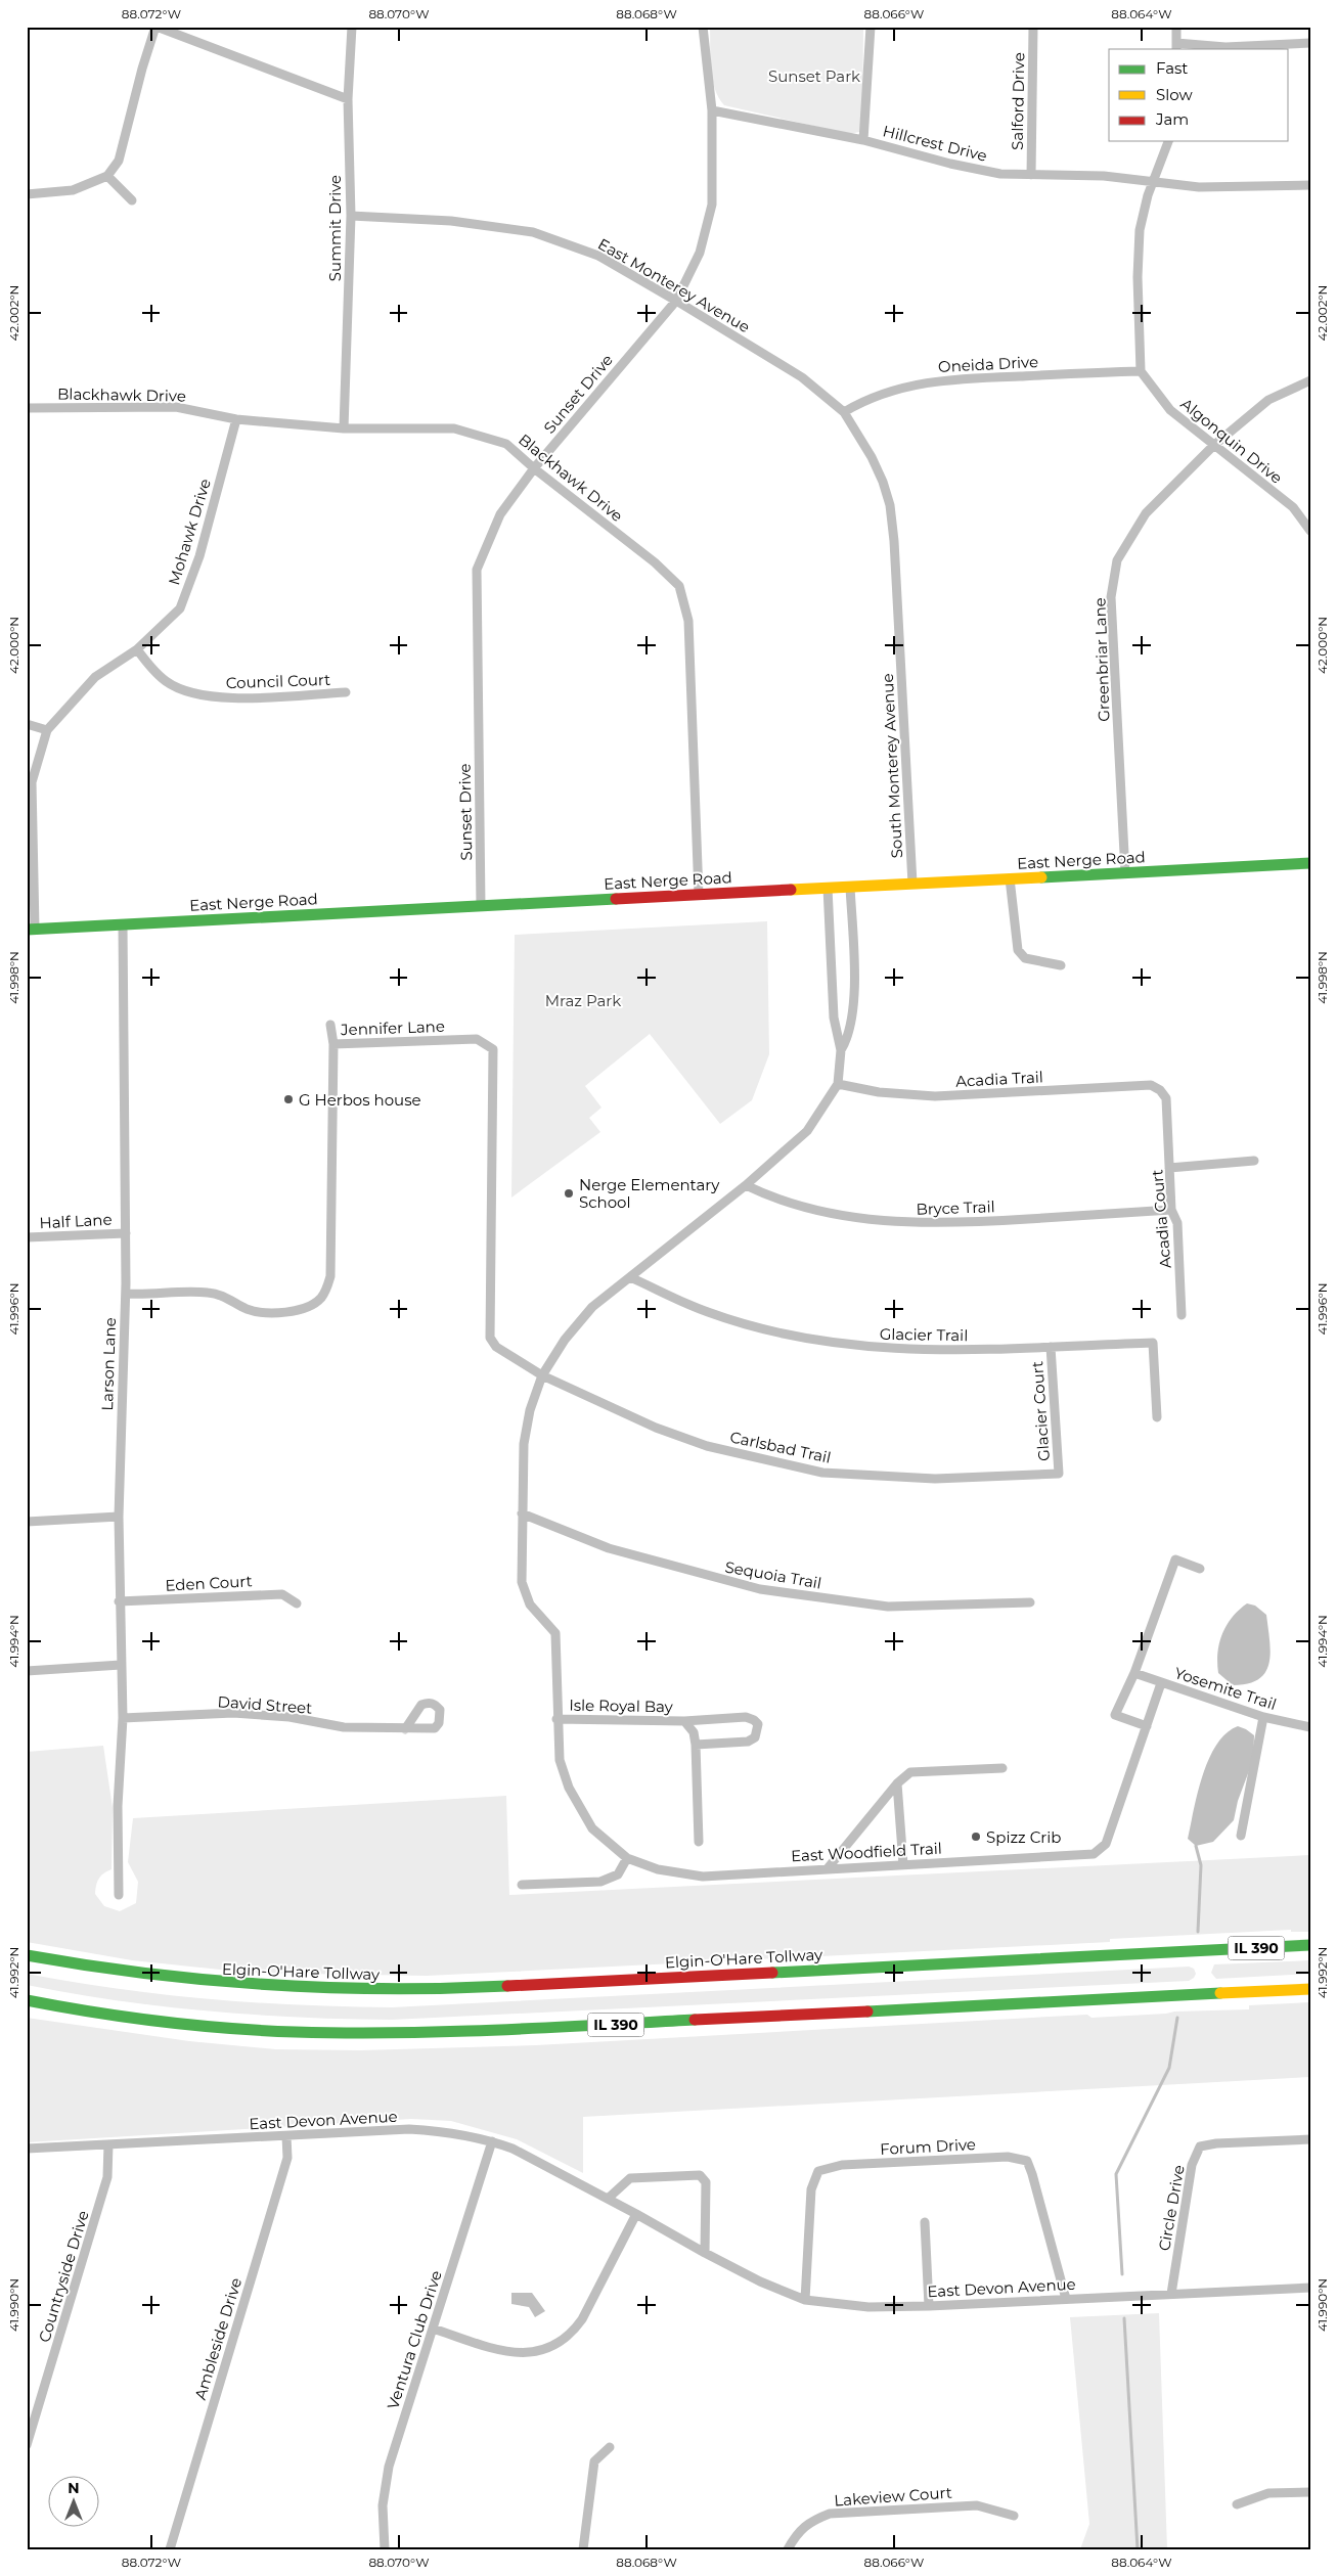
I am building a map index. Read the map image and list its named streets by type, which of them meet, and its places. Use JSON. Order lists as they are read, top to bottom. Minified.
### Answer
{"streets":{"main road":["East Nerge Road","IL 390","Elgin-O'Hare Tollway"],"street":["Salford Drive","Hillcrest Drive","Summit Drive","East Monterey Avenue","Oneida Drive","Sunset Drive","Blackhawk Drive","Algonquin Drive","Mohawk Drive","Greenbriar Lane","Council Court","South Monterey Avenue","Jennifer Lane","Acadia Trail","Bryce Trail","Acadia Court","Half Lane","Glacier Trail","Larson Lane","Glacier Court","Carlsbad Trail","Sequoia Trail","Eden Court","Yosemite Trail","David Street","Isle Royal Bay","East Woodfield Trail","East Devon Avenue","Forum Drive","Circle Drive","Countryside Drive","Ambleside Drive","Ventura Club Drive","Lakeview Court"]},"crossings":[["Salford Drive","Hillcrest Drive"],["Hillcrest Drive","Sunset Drive"],["Summit Drive","East Monterey Avenue"],["Summit Drive","Blackhawk Drive"],["East Monterey Avenue","Oneida Drive"],["East Monterey Avenue","Sunset Drive"],["East Monterey Avenue","South Monterey Avenue"],["Oneida Drive","Algonquin Drive"],["Oneida Drive","South Monterey Avenue"],["Sunset Drive","Blackhawk Drive"],["Sunset Drive","East Nerge Road"],["Blackhawk Drive","Mohawk Drive"],["Blackhawk Drive","East Nerge Road"],["Algonquin Drive","Greenbriar Lane"],["Mohawk Drive","Council Court"],["Mohawk Drive","East Nerge Road"],["Greenbriar Lane","East Nerge Road"],["South Monterey Avenue","East Nerge Road"],["East Nerge Road","Larson Lane"],["Jennifer Lane","Larson Lane"],["Jennifer Lane","Carlsbad Trail"],["Acadia Trail","Acadia Court"],["Bryce Trail","Acadia Court"],["Half Lane","Larson Lane"],["Glacier Trail","Glacier Court"],["Larson Lane","Eden Court"],["Larson Lane","David Street"],["Glacier Court","Carlsbad Trail"],["East Devon Avenue","Forum Drive"],["East Devon Avenue","Circle Drive"],["East Devon Avenue","Countryside Drive"],["East Devon Avenue","Ambleside Drive"],["East Devon Avenue","Ventura Club Drive"]],"parks":["Sunset Park","Mraz Park"],"places":["G Herbos house","Nerge Elementary School","Spizz Crib"],"legend":["Fast","Slow","Jam"],"north":"top","coordinates":["88.072°W","88.070°W","88.068°W","88.066°W","88.064°W","42.002°N","42.000°N","41.998°N","41.996°N","41.994°N","41.992°N","41.990°N"]}
